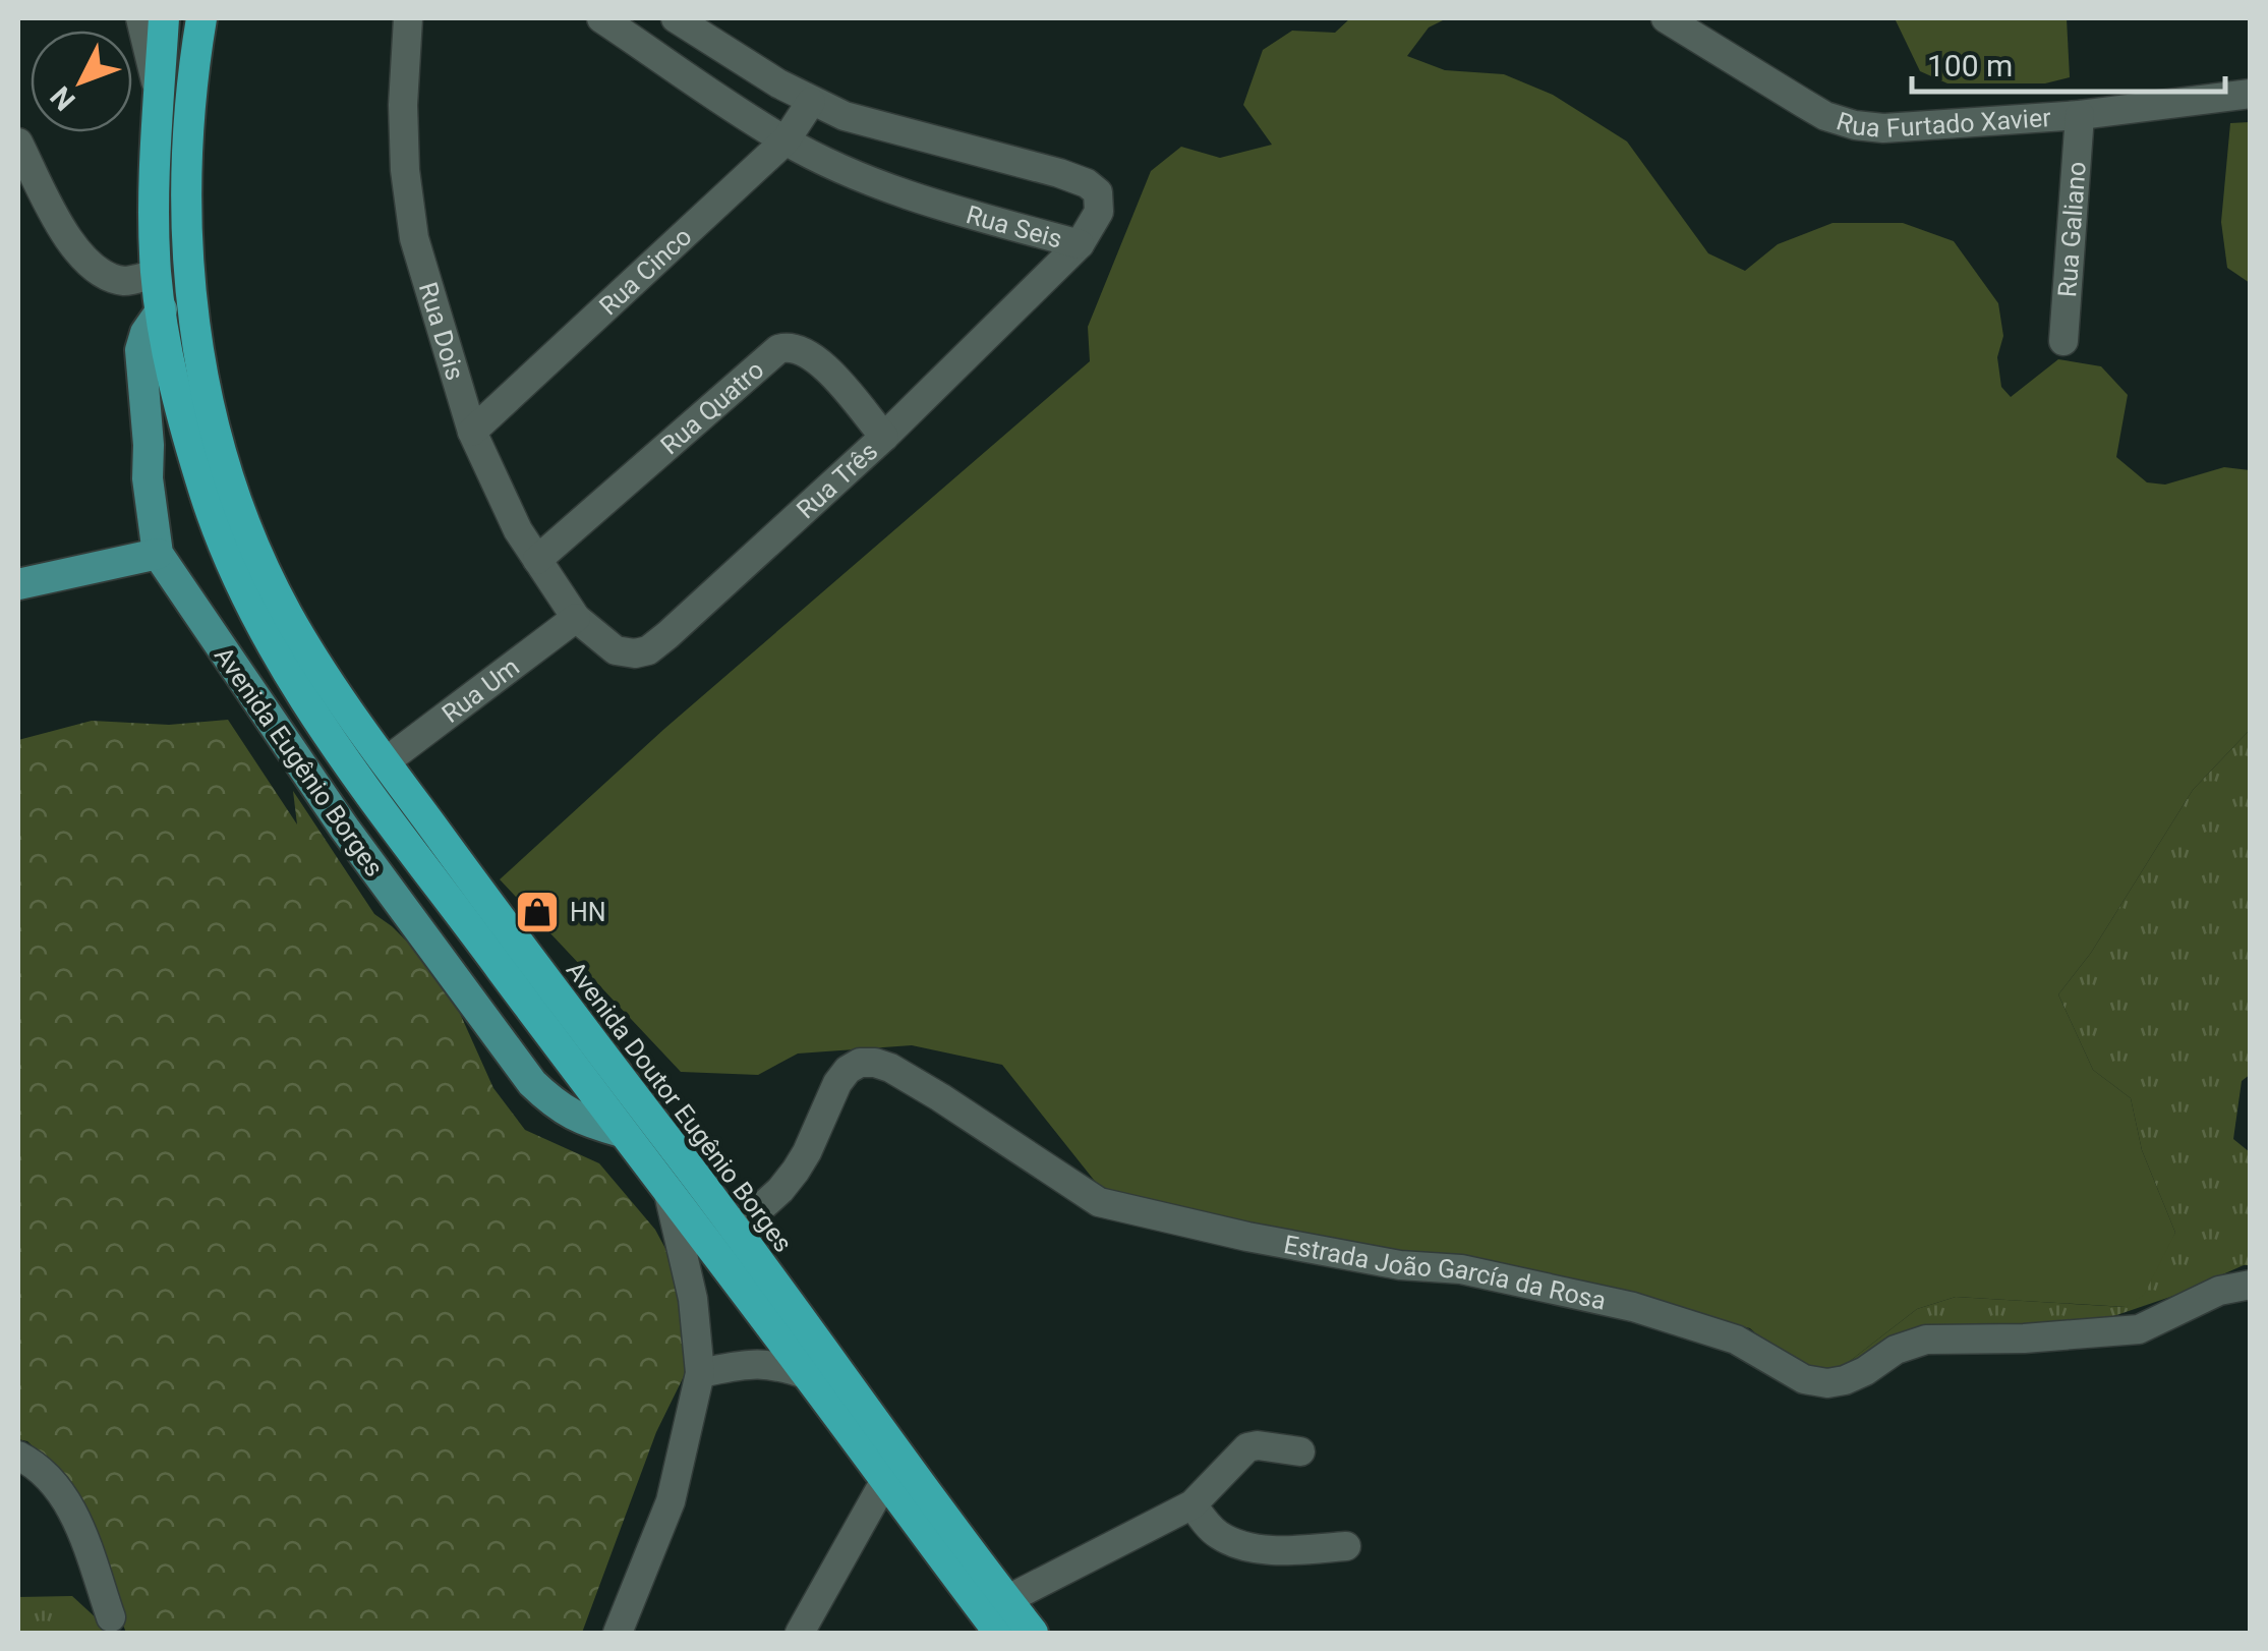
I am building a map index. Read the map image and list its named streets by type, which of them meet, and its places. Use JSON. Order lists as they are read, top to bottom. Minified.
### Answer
{"streets":{"highway":["Avenida Doutor Eugênio Borges"],"main road":["Avenida Eugênio Borges"],"street":["Rua Furtado Xavier","Rua Seis","Rua Galiano","Rua Cinco","Rua Dois","Rua Quatro","Rua Três","Rua Um","Estrada João García da Rosa"]},"crossings":[["Rua Furtado Xavier","Rua Galiano"],["Rua Seis","Rua Cinco"],["Rua Seis","Rua Três"],["Rua Cinco","Rua Dois"],["Rua Dois","Rua Quatro"],["Rua Dois","Rua Três"],["Rua Dois","Rua Um"],["Rua Quatro","Rua Três"],["Rua Três","Rua Um"],["Rua Um","Avenida Doutor Eugênio Borges"],["Avenida Doutor Eugênio Borges","Estrada João García da Rosa"]],"places":{"shop":["HN"]},"scale_bar":"100 m","north":"bottom left"}
